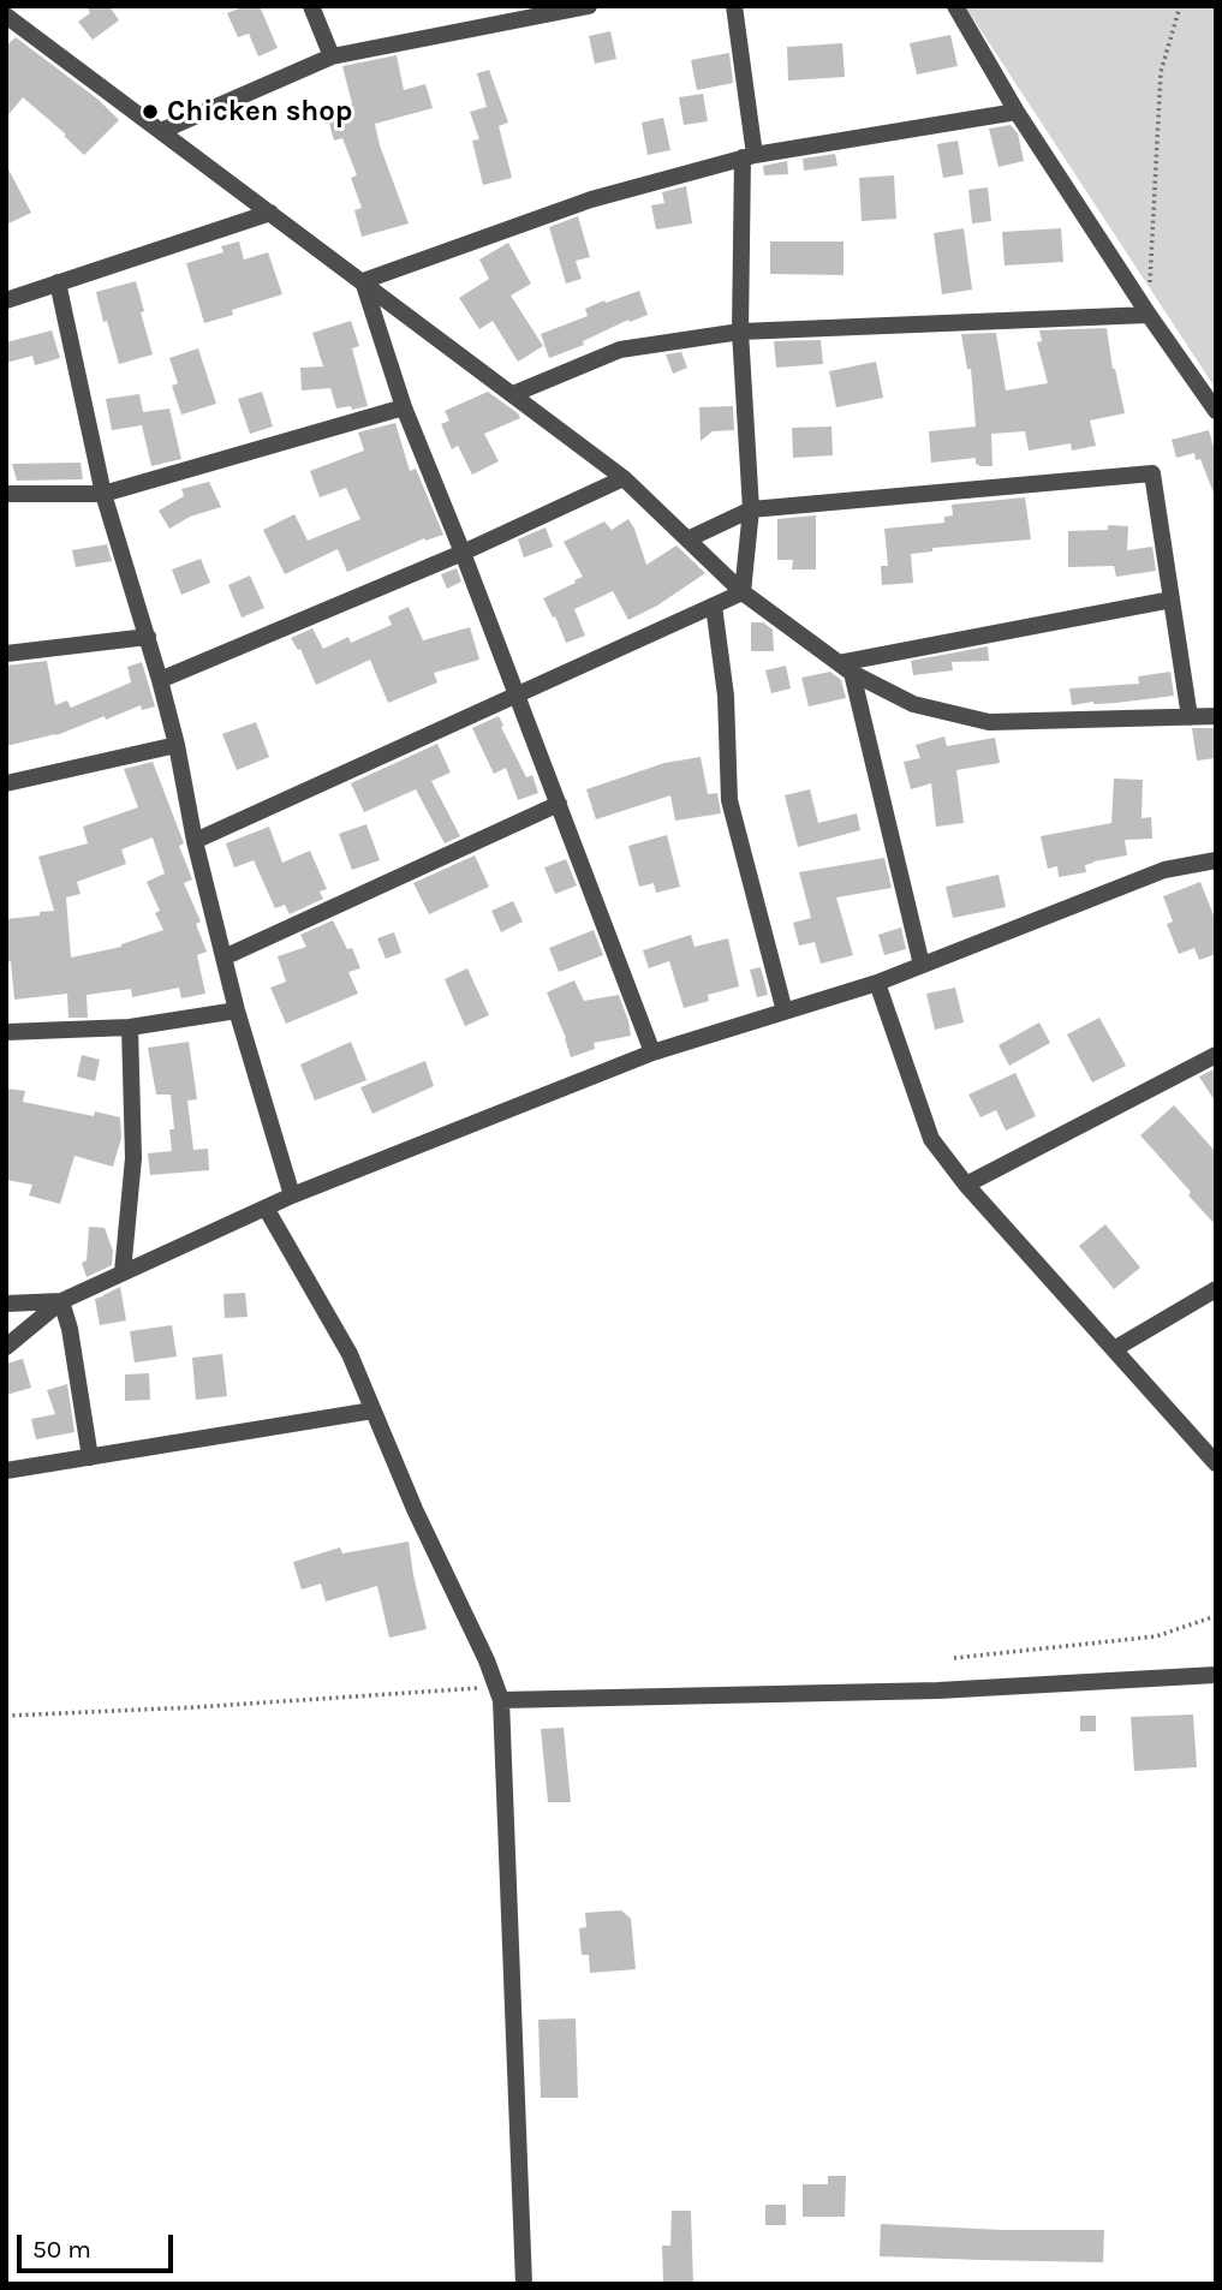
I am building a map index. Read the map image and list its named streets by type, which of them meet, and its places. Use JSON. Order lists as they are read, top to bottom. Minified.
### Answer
{"places":["Chicken shop"],"scale_bar":"50 m"}
